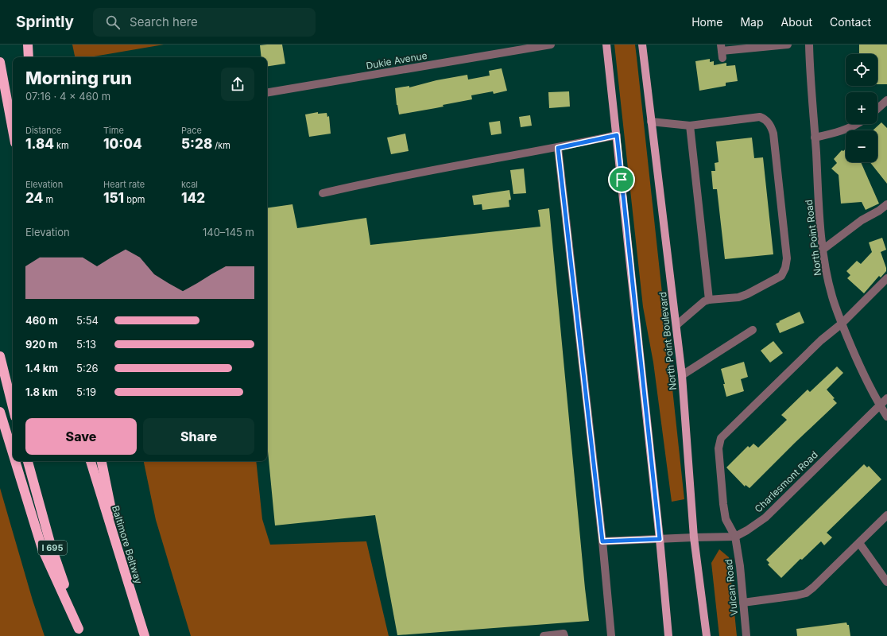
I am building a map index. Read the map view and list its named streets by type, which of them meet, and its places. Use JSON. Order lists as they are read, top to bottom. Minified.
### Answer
{"streets":{"highway":["Baltimore Beltway","I 695"],"main road":["North Point Boulevard"],"street":["Dukie Avenue","North Point Road","Charlesmont Road","Vulcan Road"]},"crossings":[["North Point Road","Charlesmont Road"],["North Point Boulevard","Charlesmont Road"],["Charlesmont Road","Vulcan Road"]],"page":{"header":"Sprintly","search":"Search here","nav":["Home","Map","About","Contact"],"map_buttons":["+","−"],"heading":["Morning run","07:16 · 4 × 460 m"],"stats":[["Distance","1.84 km"],["Time","10:04"],["Pace","5:28 /km"],["Elevation","24 m"],["Heart rate","151 bpm"],["kcal","142"]],"chart":["Elevation","140–145 m"],"list":[{"name":"460 m","note":"5:54"},{"name":"920 m","note":"5:13"},{"name":"1.4 km","note":"5:26"},{"name":"1.8 km","note":"5:19"}],"buttons":["Save","Share"]}}
